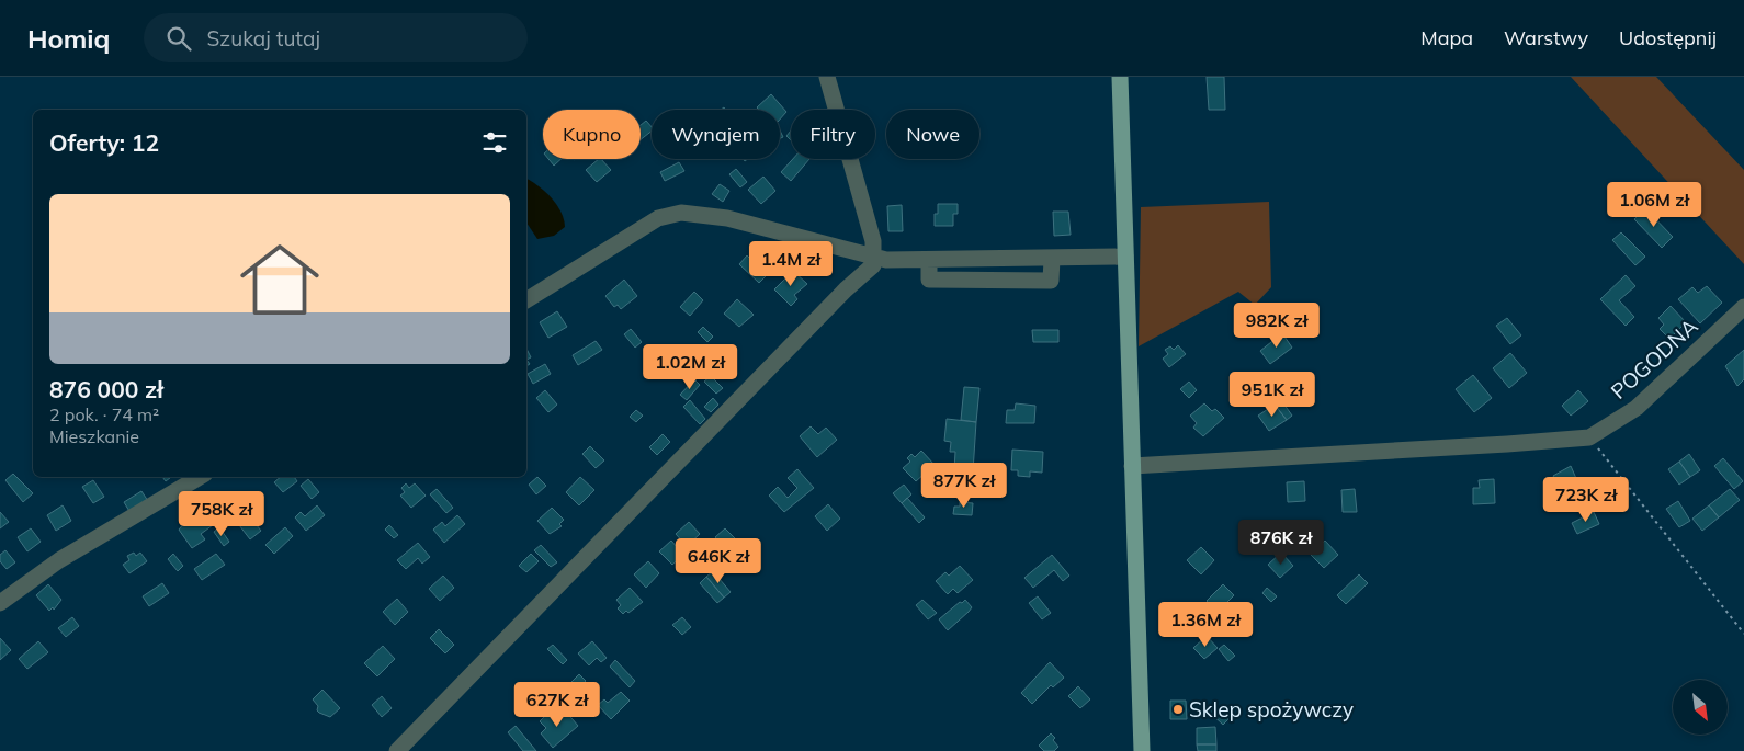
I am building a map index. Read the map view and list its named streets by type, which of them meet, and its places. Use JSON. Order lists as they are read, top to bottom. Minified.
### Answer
{"streets":{"street":["POGODNA"]},"places":["Sklep spożywczy"],"north":"bottom right","page":{"header":"Homiq","search":"Szukaj tutaj","nav":["Mapa","Warstwy","Udostępnij"],"chip":["Kupno","Wynajem","Filtry","Nowe"],"heading":"Oferty: 12","list":[{"name":"876 000 zł","note":"2 pok. · 74 m² · Mieszkanie"}],"price":["1.06M zł","1.4M zł","982K zł","1.02M zł","951K zł","877K zł","723K zł","758K zł","876K zł","646K zł","1.36M zł","627K zł"]}}
